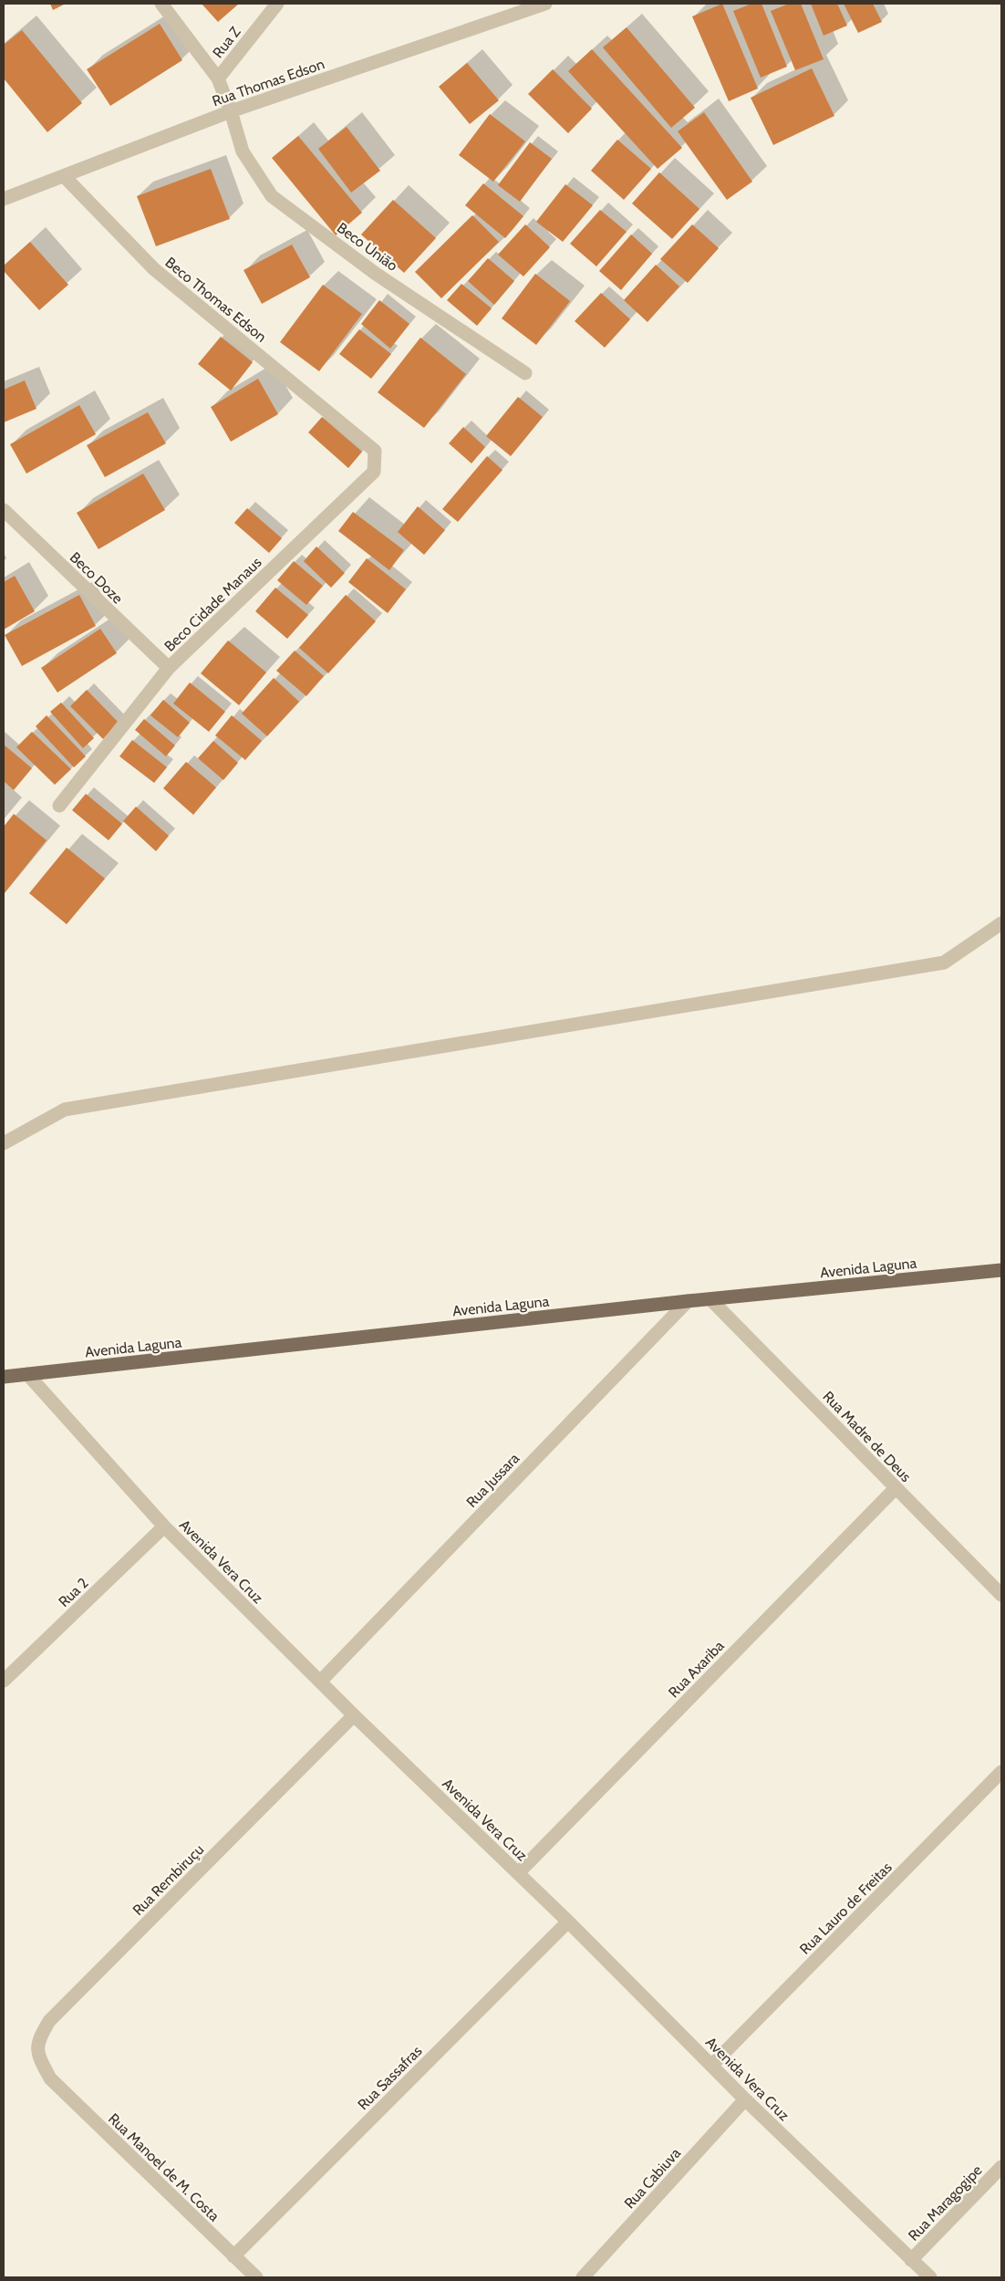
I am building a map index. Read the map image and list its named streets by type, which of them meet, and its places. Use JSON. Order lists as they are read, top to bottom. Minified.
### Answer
{"streets":{"main road":["Avenida Laguna"],"street":["Rua Z","Rua Thomas Edson","Beco União","Beco Thomas Edson","Beco Doze","Beco Cidade Manaus","Rua Madre de Deus","Rua Jussara","Avenida Vera Cruz","Rua 2","Rua Axariba","Rua Rembiruçu","Rua Lauro de Freitas","Rua Sassafras","Rua Manoel de M. Costa","Rua Cabiuva","Rua Maragogipe"]},"crossings":[["Rua Z","Beco União"],["Rua Thomas Edson","Beco União"],["Rua Thomas Edson","Beco Thomas Edson"],["Beco Thomas Edson","Beco Cidade Manaus"],["Beco Doze","Beco Cidade Manaus"],["Avenida Laguna","Rua Madre de Deus"],["Avenida Laguna","Rua Jussara"],["Avenida Laguna","Avenida Vera Cruz"],["Rua Madre de Deus","Rua Axariba"],["Rua Jussara","Avenida Vera Cruz"],["Avenida Vera Cruz","Rua 2"],["Avenida Vera Cruz","Rua Axariba"],["Avenida Vera Cruz","Rua Rembiruçu"],["Avenida Vera Cruz","Rua Lauro de Freitas"],["Avenida Vera Cruz","Rua Sassafras"],["Avenida Vera Cruz","Rua Cabiuva"],["Avenida Vera Cruz","Rua Maragogipe"],["Rua Rembiruçu","Rua Manoel de M. Costa"],["Rua Sassafras","Rua Manoel de M. Costa"]]}
